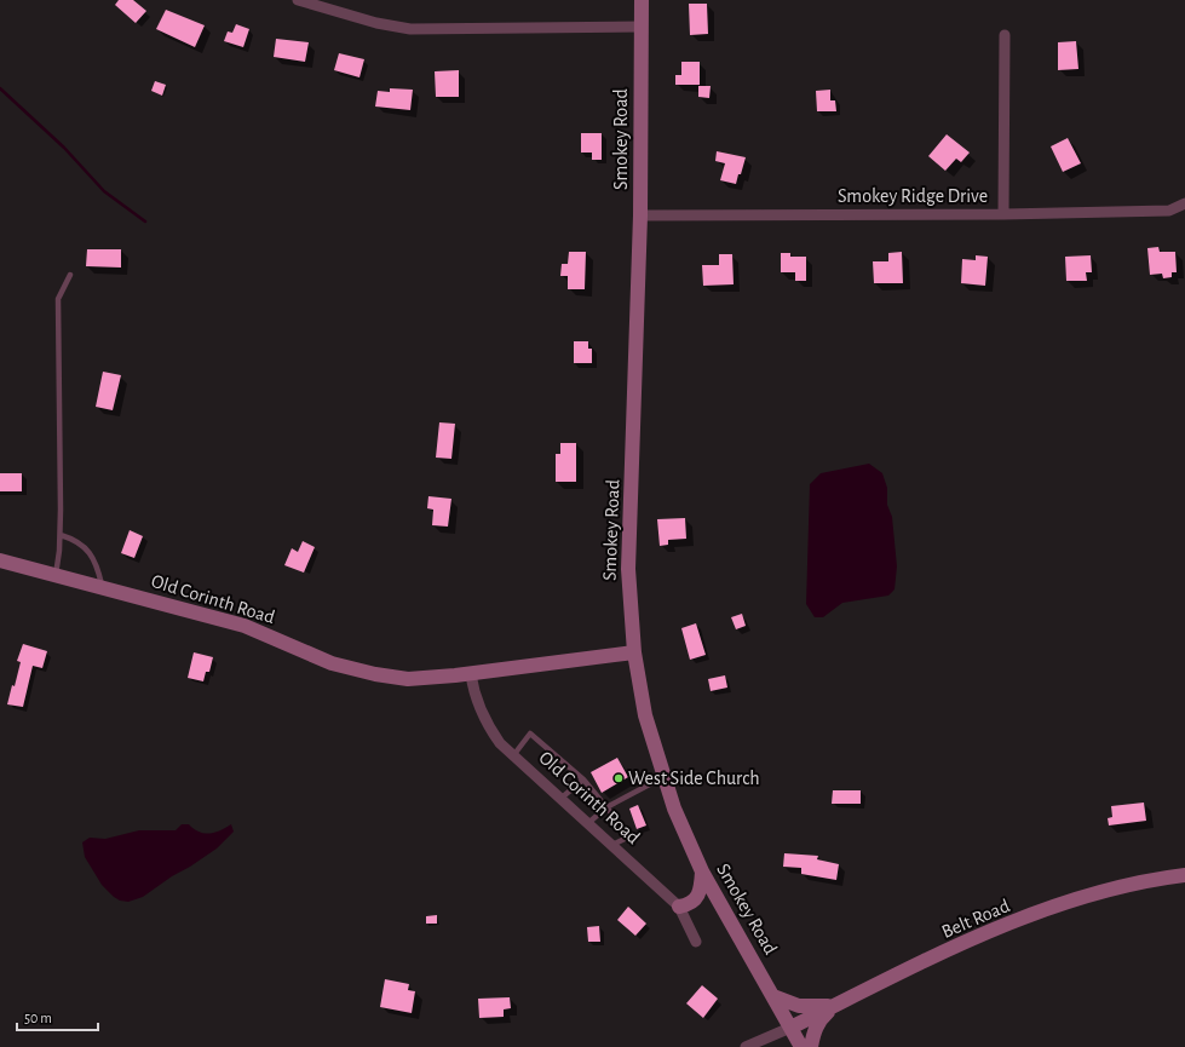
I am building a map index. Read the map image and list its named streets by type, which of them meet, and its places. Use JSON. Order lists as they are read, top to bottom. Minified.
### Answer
{"streets":{"street":["Smokey Road","Smokey Ridge Drive","Old Corinth Road","Belt Road"]},"crossings":[["Smokey Road","Smokey Ridge Drive"],["Smokey Road","Old Corinth Road"],["Smokey Road","Belt Road"]],"places":["West Side Church"],"scale_bar":"50 m"}
